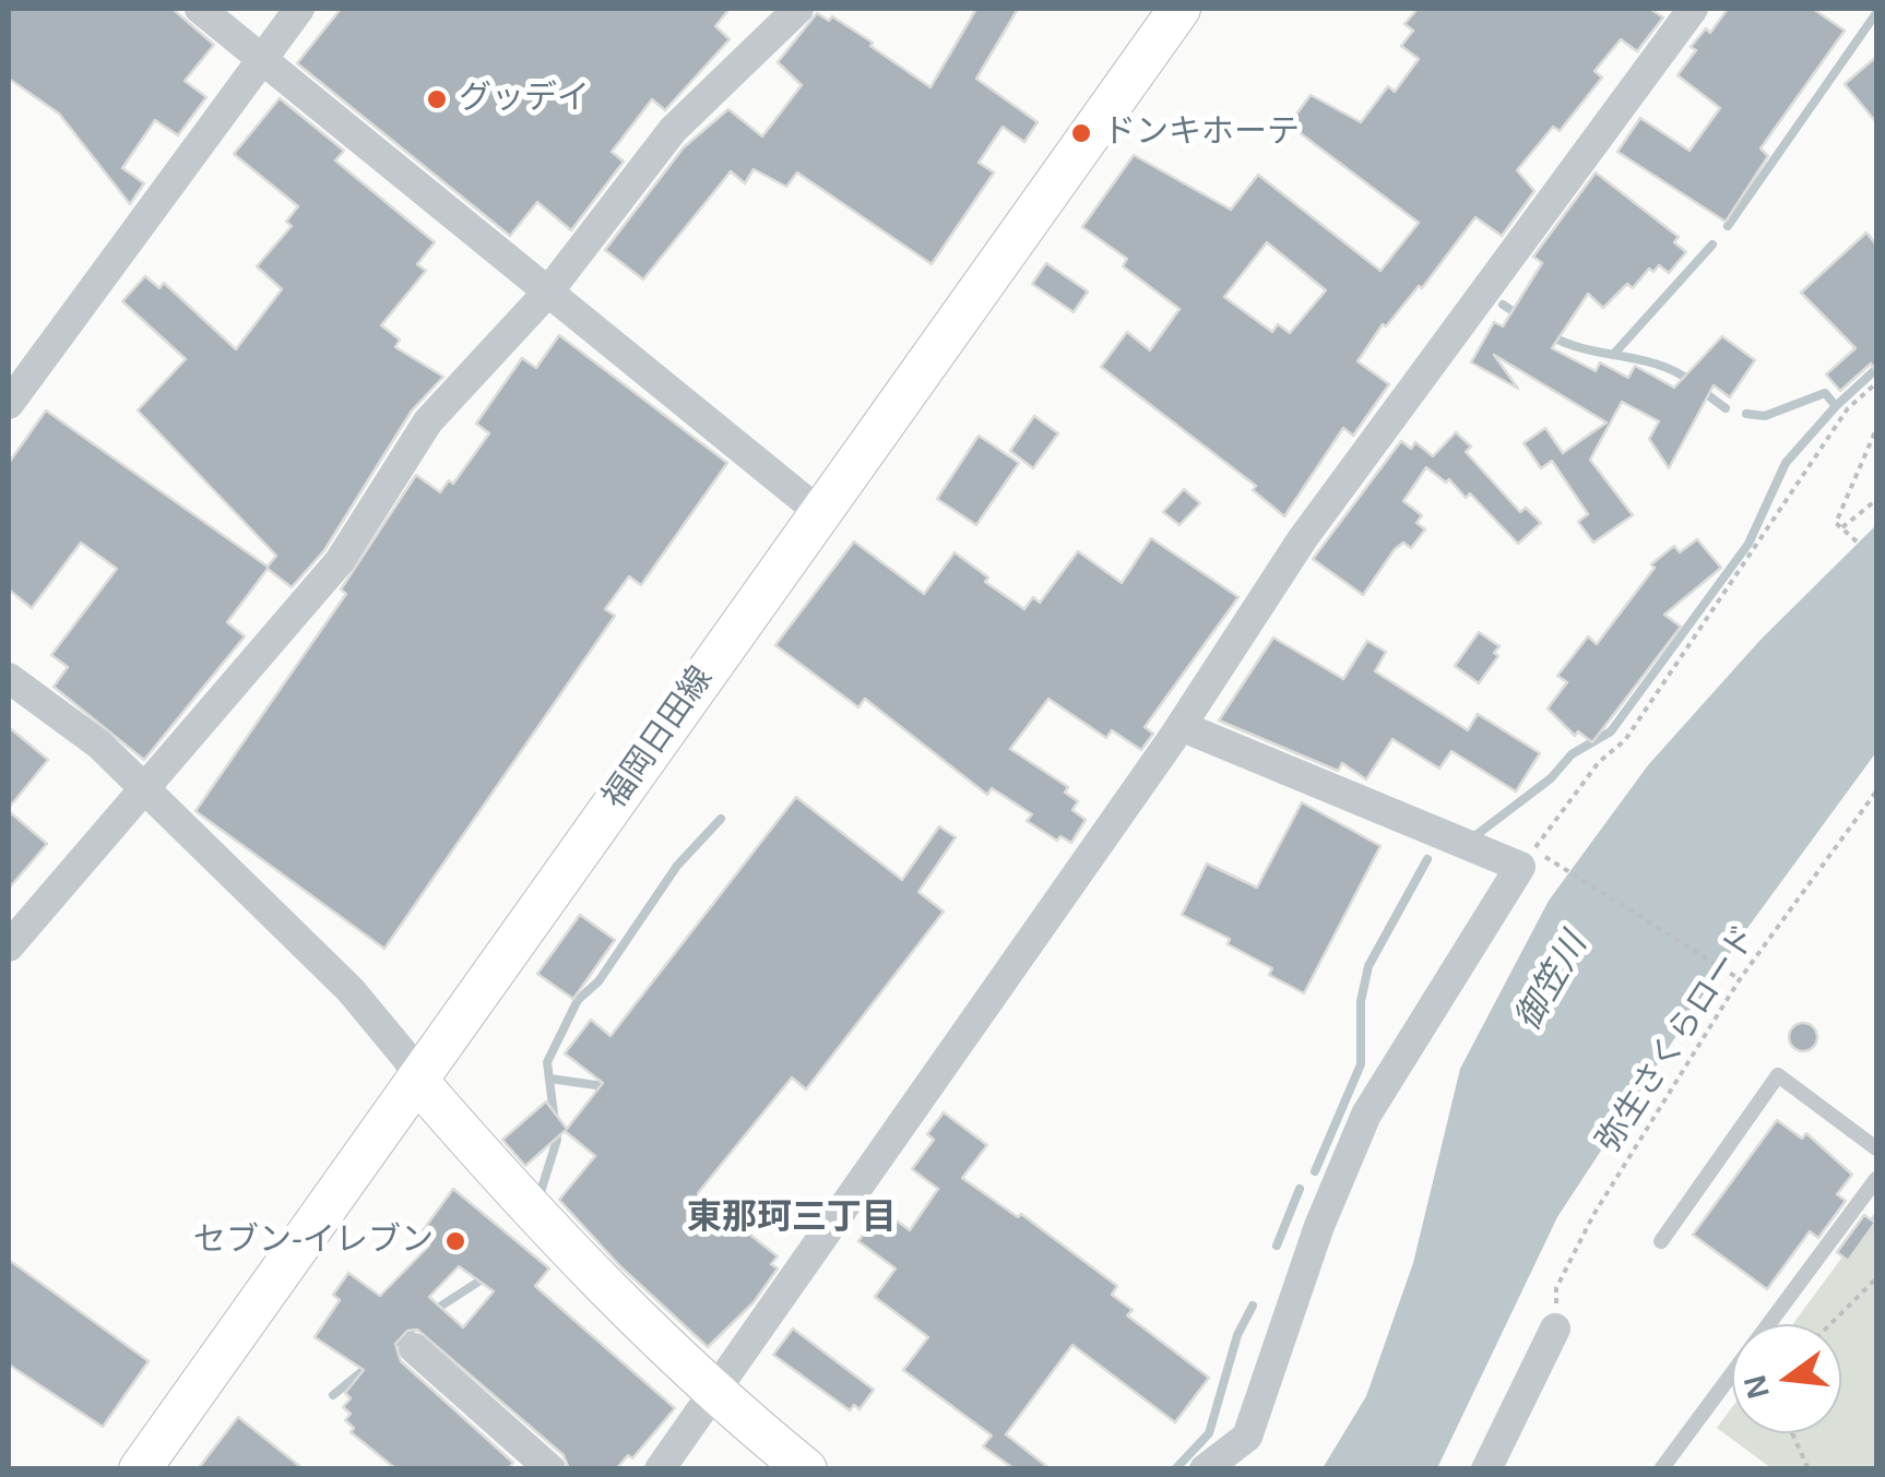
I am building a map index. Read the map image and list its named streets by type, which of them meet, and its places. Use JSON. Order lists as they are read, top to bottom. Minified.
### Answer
{"streets":{"main road":["福岡日田線"],"path":["弥生さくらロード"]},"districts":["東那珂三丁目"],"water":["御笠川"],"places":["グッデイ","ドンキホーテ","セブン-イレブン"],"north":"left"}
